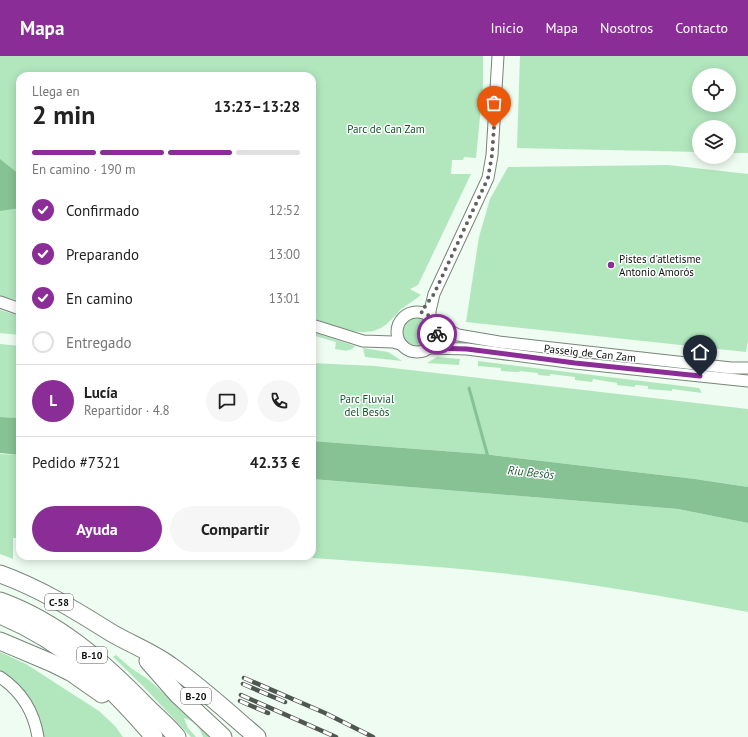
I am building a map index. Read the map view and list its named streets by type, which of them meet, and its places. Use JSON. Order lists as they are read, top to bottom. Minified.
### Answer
{"streets":{"highway":["C-58","B-10","B-20"],"street":["Passeig de Can Zam"]},"crossings":[["C-58","B-20"]],"water":["Riu Besòs"],"parks":["Parc de Can Zam","Parc Fluvial del Besòs"],"places":["Pistes d'atletisme Antonio Amorós"],"page":{"header":"Mapa","nav":["Inicio","Mapa","Nosotros","Contacto"],"heading":["2 min","Llega en","13:23–13:28"],"panel":["Lucía","Repartidor · 4.8","Pedido #7321","42.33 €"],"bar":"En camino · 190 m","list":[["Confirmado","12:52"],["Preparando","13:00"],["En camino","13:01"],"Entregado"],"round":"L","buttons":["Ayuda","Compartir"]}}
